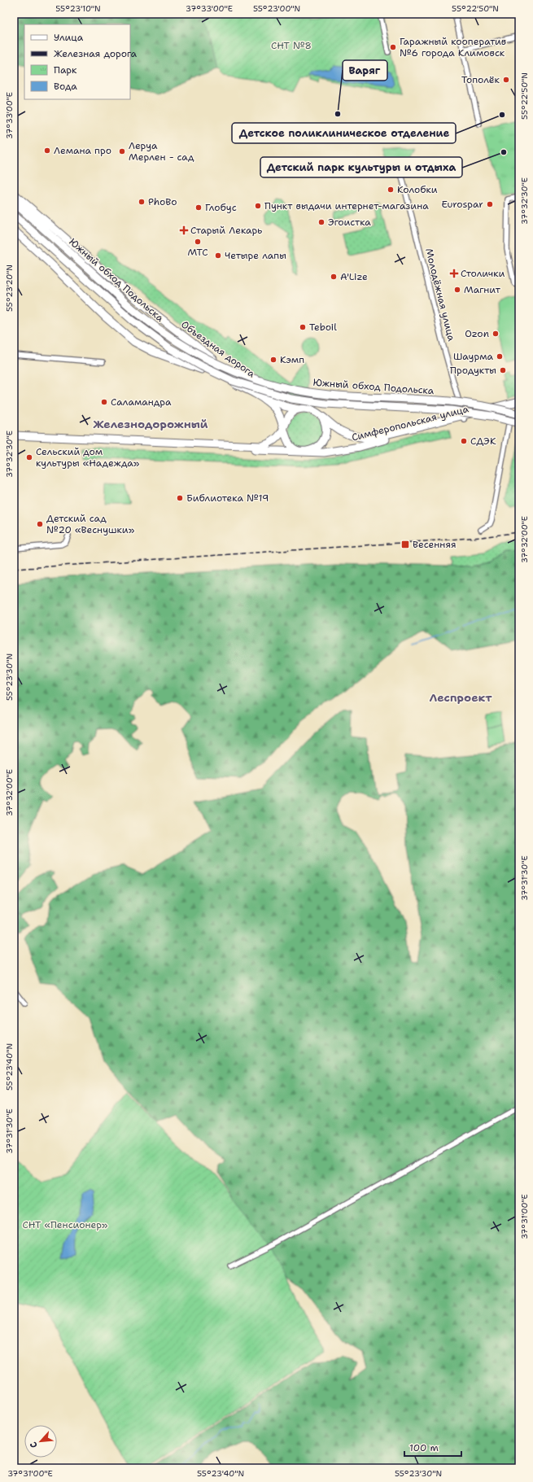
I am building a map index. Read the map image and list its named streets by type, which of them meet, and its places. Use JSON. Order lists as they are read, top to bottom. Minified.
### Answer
{"streets":{"main road":["Южный обход Подольска","Объездная дорога","Симферопольская улица"],"street":["Молодёжная улица"]},"crossings":[["Молодёжная улица","Симферопольская улица"]],"districts":["Железнодорожный","Леспроект"],"parks":["СНТ №8","СНТ «Пенсионер»"],"places":{"other":["Гаражный кооператив №6 города Климовск","Тополёк","Варяг","Детское поликлиническое отделение","Лемана про","Леруа Мерлен - сад","Детский парк культуры и отдыха","Колобки","PhoBo","Eurospar","Пункт выдачи интернет-магазина","Глобус","Эгоистка","МТС","Четыре лапы","A'Lize","Магнит","Teboil","Ozon","Шаурма","Кэмп","Продукты","Саламандра","СДЭК","Сельский дом культуры «Надежда»","Библиотека №19","Детский сад №20 «Веснушки»"],"health":["Старый Лекарь","Столички"],"transit":["Весенняя"]},"legend":["Улица","Железная дорога","Парк","Вода"],"scale_bar":"100 m","north":"bottom left","coordinates":["55°23'10\"N","37°33'00\"E","55°23'00\"N","55°22'50\"N","37°32'30\"E","55°23'20\"N","37°32'00\"E","55°23'30\"N","37°31'30\"E","55°23'40\"N","37°31'00\"E"]}
